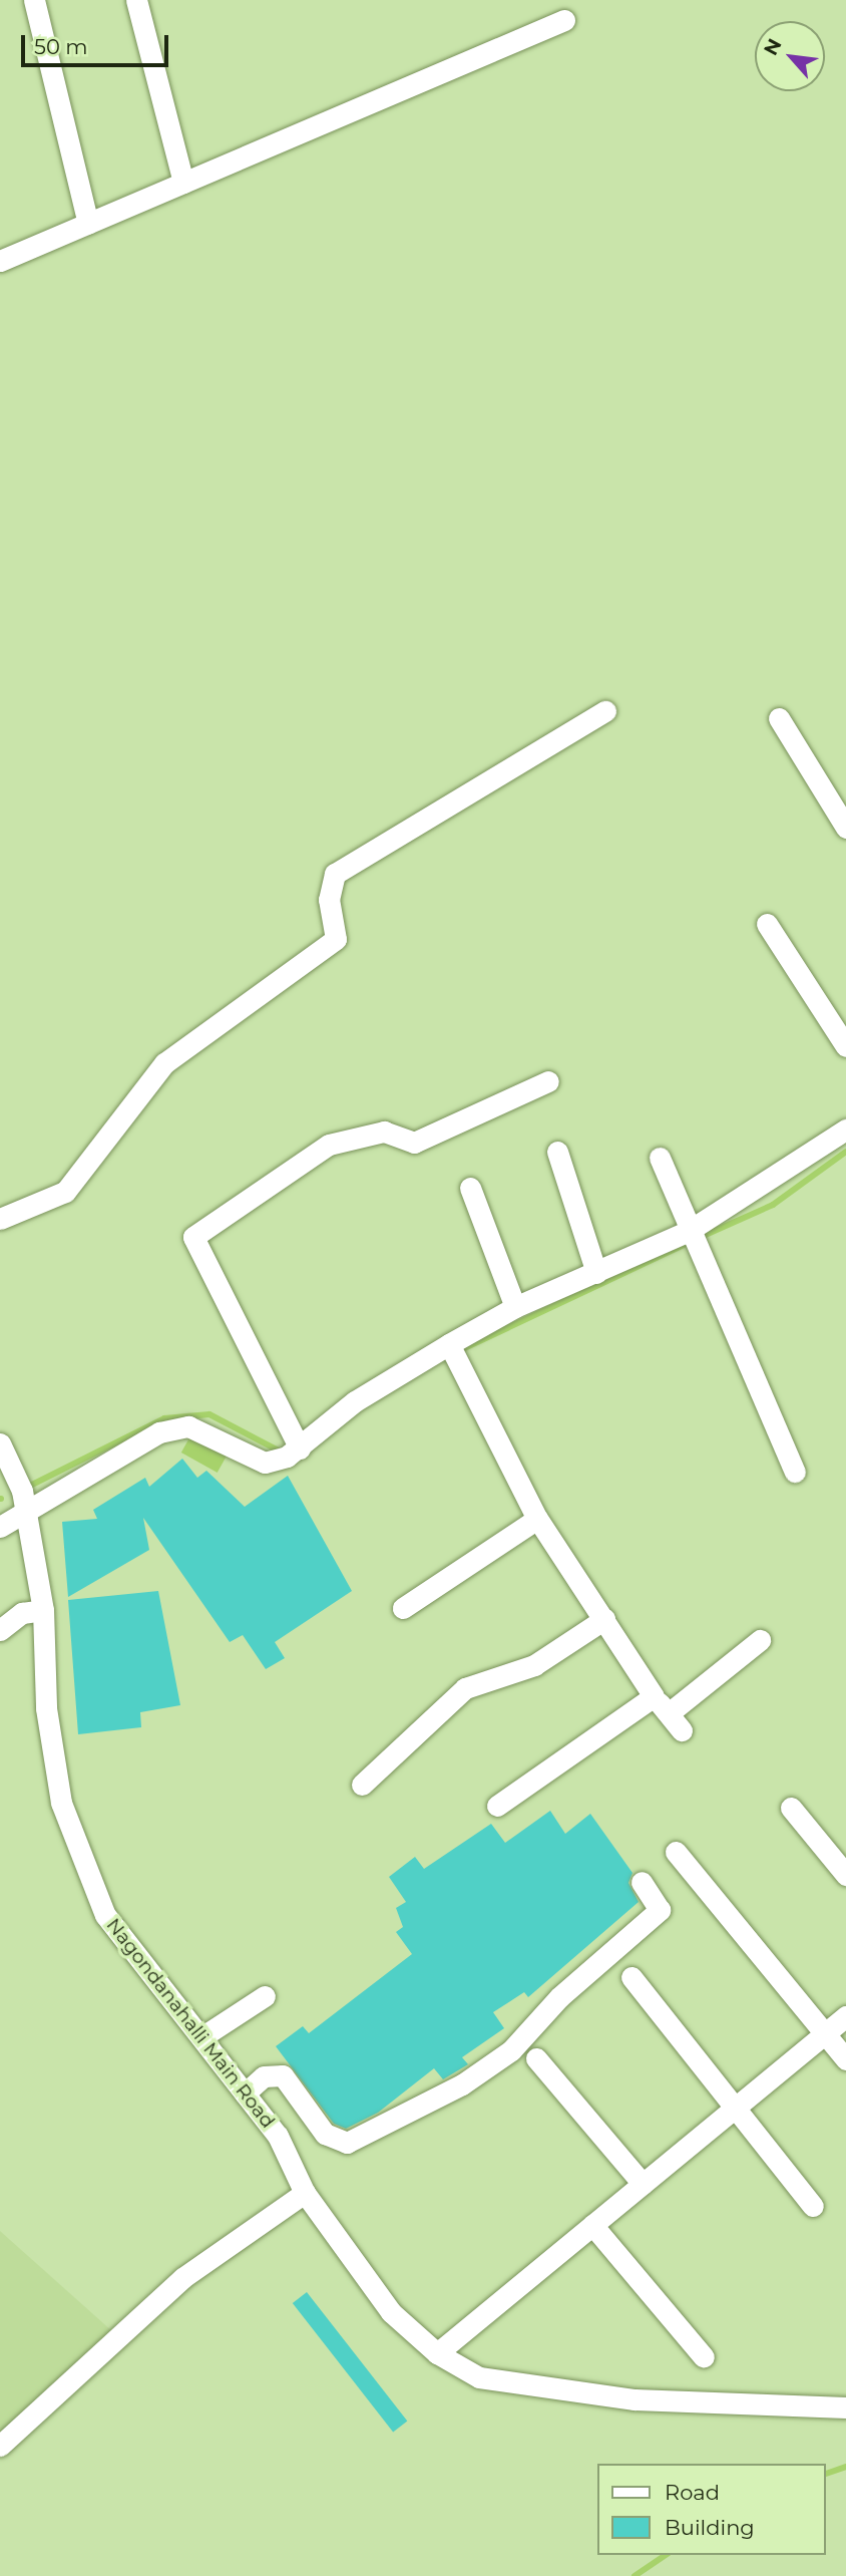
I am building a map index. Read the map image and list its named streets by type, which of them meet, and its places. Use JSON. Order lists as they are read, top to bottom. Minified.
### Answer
{"streets":{"street":["Nagondanahalli Main Road"]},"legend":["Road","Building"],"scale_bar":"50 m","north":"top left"}
